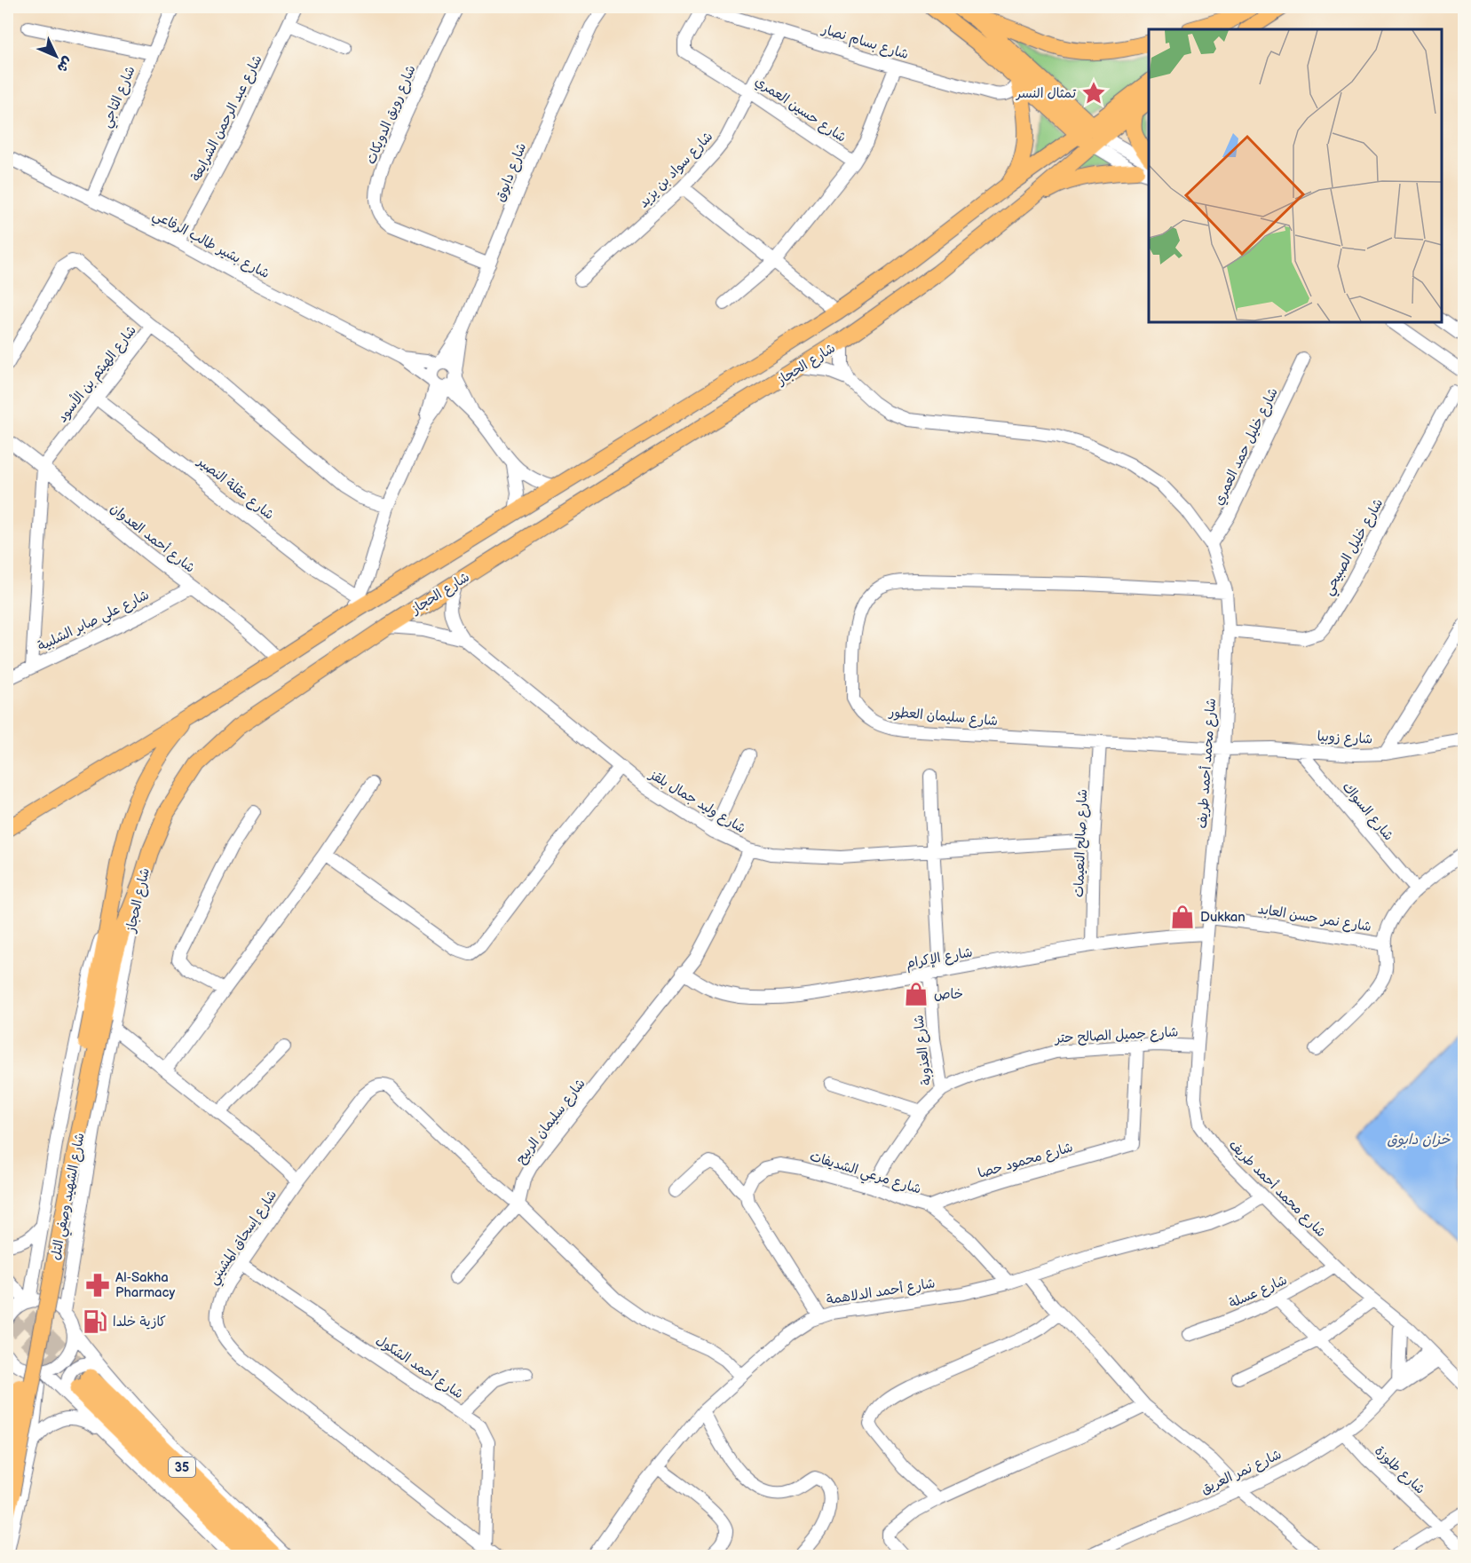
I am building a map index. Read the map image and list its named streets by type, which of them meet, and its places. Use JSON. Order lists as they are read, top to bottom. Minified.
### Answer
{"streets":{"highway":["35"],"main road":["شارع الحجاز","شارع الشهيد وصفي التل"],"street":["شارع بسام نصار","شارع التاجي","شارع حسين العمري","شارع رويق الدويكات","شارع عبد الرحمن الشرايعة","شارع سواد بن يزيد","شارع دابوق","شارع بشير طالب الرفاعي","شارع الهيثم بن الأسود","شارع خليل حمد العمري","شارع عقلة النصير","شارع أحمد العدوان","شارع خليل الصبيحي","شارع علي صابر الشلبية","شارع سليمان العطور","شارع زوبيا","شارع محمد أحمد طريف","شارع وليد جمال بلقز","شارع السواك","شارع صالح النعيمات","شارع نمر حسن العابد","شارع الإكرام","شارع جميل الصالح حتر","شارع العذوبة","شارع سليمان الربيح","شارع محمود حصا","شارع مرعي الشديفات","شارع إسحاق المشيني","شارع أحمد الدلاهمة","شارع عسلة","شارع أحمد الشكول","شارع طلوزة","شارع نمر العريق"]},"crossings":[["شارع بسام نصار","شارع حسين العمري"],["شارع بسام نصار","شارع سواد بن يزيد"],["شارع التاجي","شارع بشير طالب الرفاعي"],["شارع حسين العمري","شارع سواد بن يزيد"],["شارع رويق الدويكات","شارع دابوق"],["شارع عبد الرحمن الشرايعة","شارع بشير طالب الرفاعي"],["شارع دابوق","شارع بشير طالب الرفاعي"],["شارع بشير طالب الرفاعي","شارع الحجاز"],["شارع الحجاز","شارع أحمد العدوان"],["شارع الحجاز","شارع محمد أحمد طريف"],["شارع الحجاز","شارع وليد جمال بلقز"],["شارع الحجاز","شارع الشهيد وصفي التل"],["شارع الهيثم بن الأسود","شارع عقلة النصير"],["شارع الهيثم بن الأسود","شارع أحمد العدوان"],["شارع خليل حمد العمري","شارع محمد أحمد طريف"],["شارع أحمد العدوان","شارع علي صابر الشلبية"],["شارع خليل الصبيحي","شارع محمد أحمد طريف"],["شارع سليمان العطور","شارع زوبيا"],["شارع سليمان العطور","شارع محمد أحمد طريف"],["شارع سليمان العطور","شارع صالح النعيمات"],["شارع زوبيا","شارع محمد أحمد طريف"],["شارع زوبيا","شارع السواك"],["شارع محمد أحمد طريف","شارع نمر حسن العابد"],["شارع محمد أحمد طريف","شارع الإكرام"],["شارع محمد أحمد طريف","شارع جميل الصالح حتر"],["شارع محمد أحمد طريف","شارع أحمد الدلاهمة"],["شارع محمد أحمد طريف","شارع عسلة"],["شارع محمد أحمد طريف","شارع نمر العريق"],["شارع وليد جمال بلقز","شارع صالح النعيمات"],["شارع وليد جمال بلقز","شارع العذوبة"],["شارع وليد جمال بلقز","شارع سليمان الربيح"],["شارع السواك","شارع نمر حسن العابد"],["شارع صالح النعيمات","شارع الإكرام"],["شارع الإكرام","شارع العذوبة"],["شارع الإكرام","شارع سليمان الربيح"],["شارع جميل الصالح حتر","شارع العذوبة"],["شارع جميل الصالح حتر","شارع محمود حصا"],["شارع جميل الصالح حتر","شارع مرعي الشديفات"],["شارع سليمان الربيح","شارع إسحاق المشيني"],["شارع محمود حصا","شارع مرعي الشديفات"],["شارع مرعي الشديفات","شارع أحمد الدلاهمة"],["شارع إسحاق المشيني","شارع أحمد الشكول"],["شارع طلوزة","شارع نمر العريق"]],"water":["خزان دابوق"],"places":{"place":["تمثال النسر"],"shop":["Dukkan","خاص"],"pharmacy":["Al-Sakha Pharmacy"],"fuel station":["كازية خلدا"]},"north":"bottom right"}
